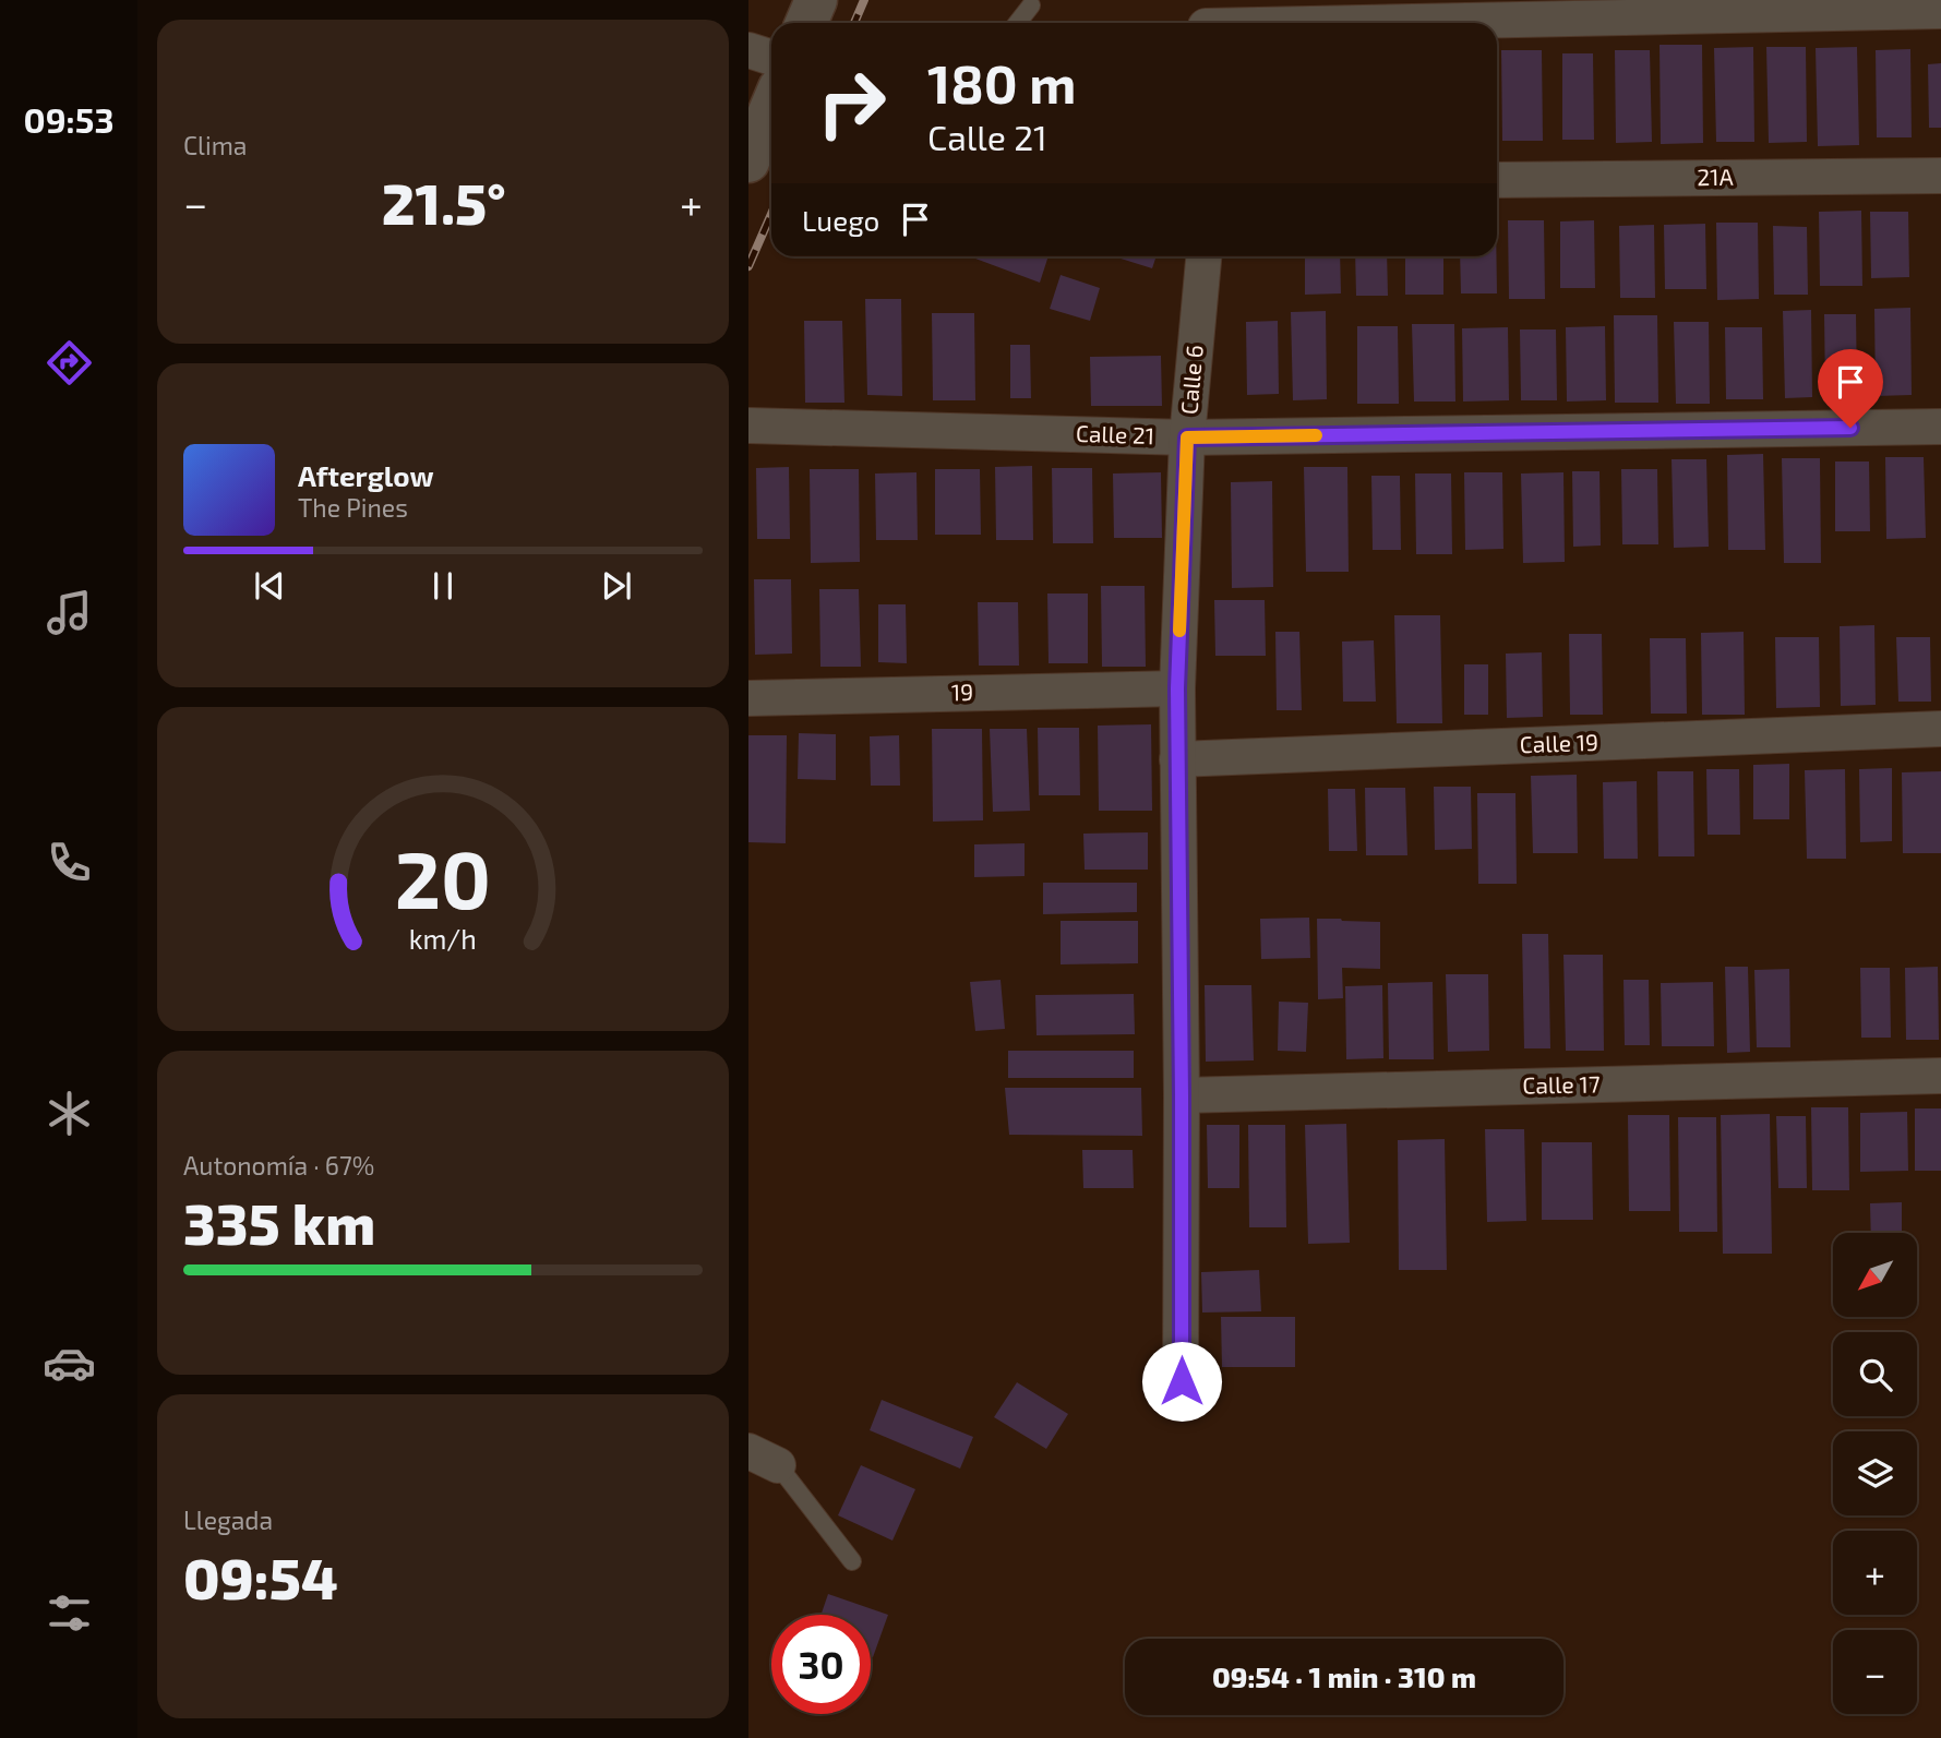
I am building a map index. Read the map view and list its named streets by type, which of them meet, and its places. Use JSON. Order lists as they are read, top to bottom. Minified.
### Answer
{"streets":{"street":["21A","Calle 6","Calle 21","19","Calle 19","Calle 17"]},"crossings":[["Calle 6","Calle 21"],["Calle 6","19"],["Calle 6","Calle 19"],["Calle 6","Calle 17"]],"north":"bottom left","page":{"tabs":"09:53","tile":["Clima",["Autonomía · 67%","335 km"],["Llegada","09:54"]],"turn":["180 m","Calle 21"],"heat":["−","21.5°","+"],"then":"Luego","song":["Afterglow","The Pines"],"map_buttons":["+","−"],"limit":"30","trip":"09:54 · 1 min · 310 m","gauge":["20","km/h"]}}
